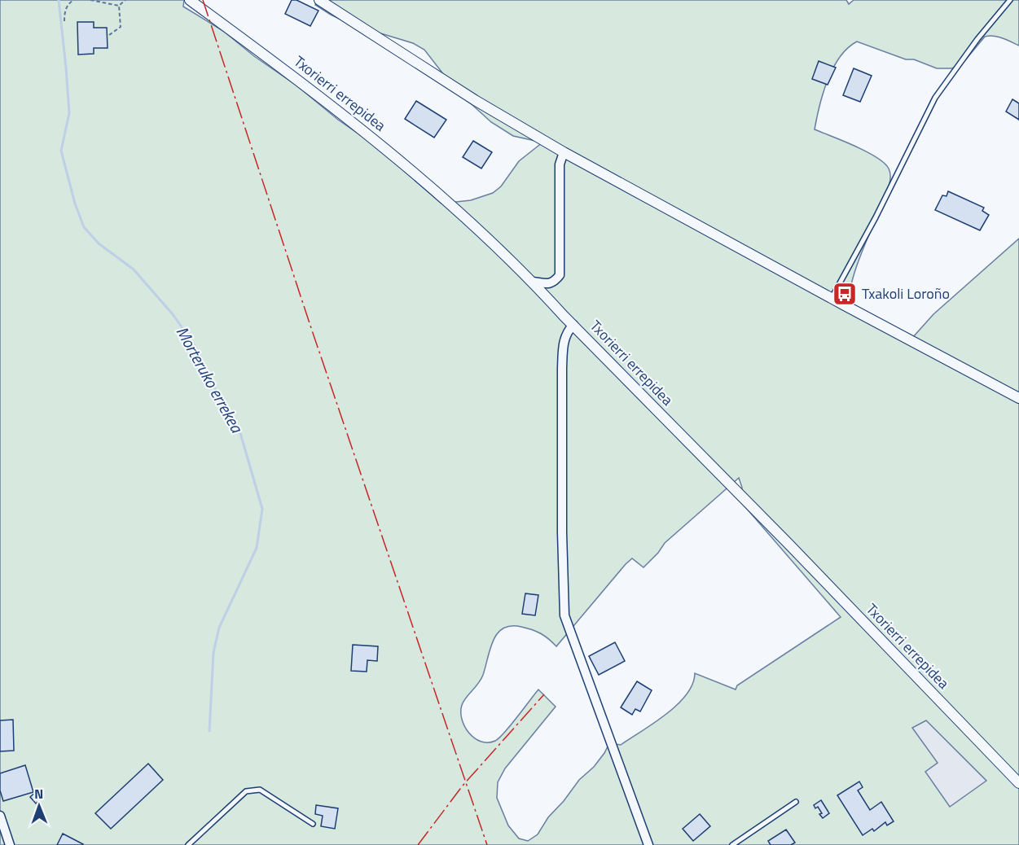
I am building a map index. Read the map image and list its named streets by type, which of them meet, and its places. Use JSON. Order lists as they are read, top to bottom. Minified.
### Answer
{"streets":{"street":["Txorierri errepidea"]},"water":["Morteruko errekea"],"places":{"bus stop":["Txakoli Loroño"]},"north":"top"}
